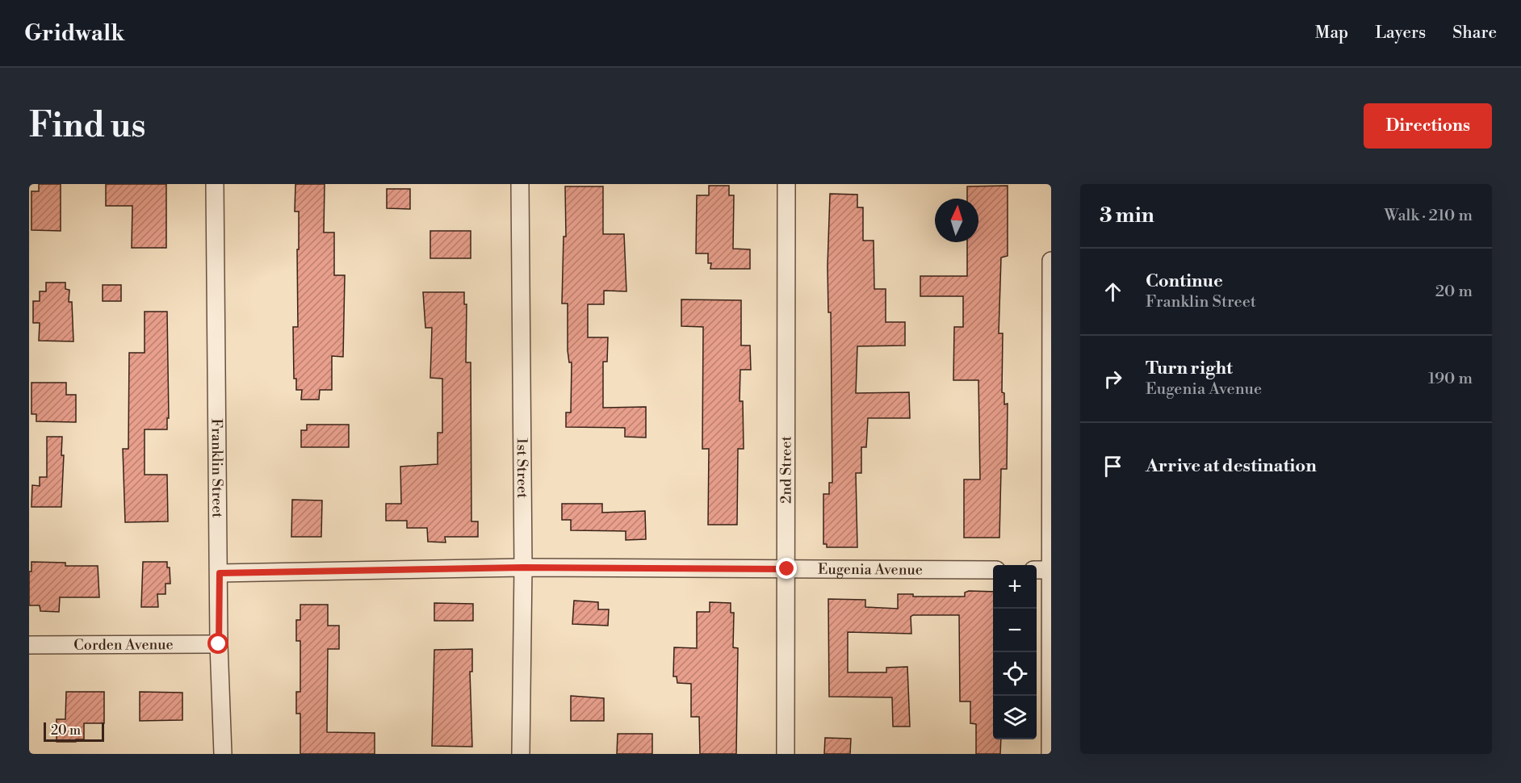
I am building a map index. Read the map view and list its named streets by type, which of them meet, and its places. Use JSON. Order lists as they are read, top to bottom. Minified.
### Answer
{"streets":{"street":["Franklin Street","1st Street","2nd Street","Eugenia Avenue","Corden Avenue"]},"crossings":[["Franklin Street","Eugenia Avenue"],["Franklin Street","Corden Avenue"],["1st Street","Eugenia Avenue"],["2nd Street","Eugenia Avenue"]],"scale_bar":"20 m","north":"top","page":{"header":"Gridwalk","nav":["Map","Layers","Share"],"buttons":"Directions","title":"Find us","heading":["3 min","Walk · 210 m"],"list":[["Continue","Franklin Street","20 m"],["Turn right","Eugenia Avenue","190 m"],"Arrive at destination"],"map_buttons":["+","−"],"scale":"20 m"}}
